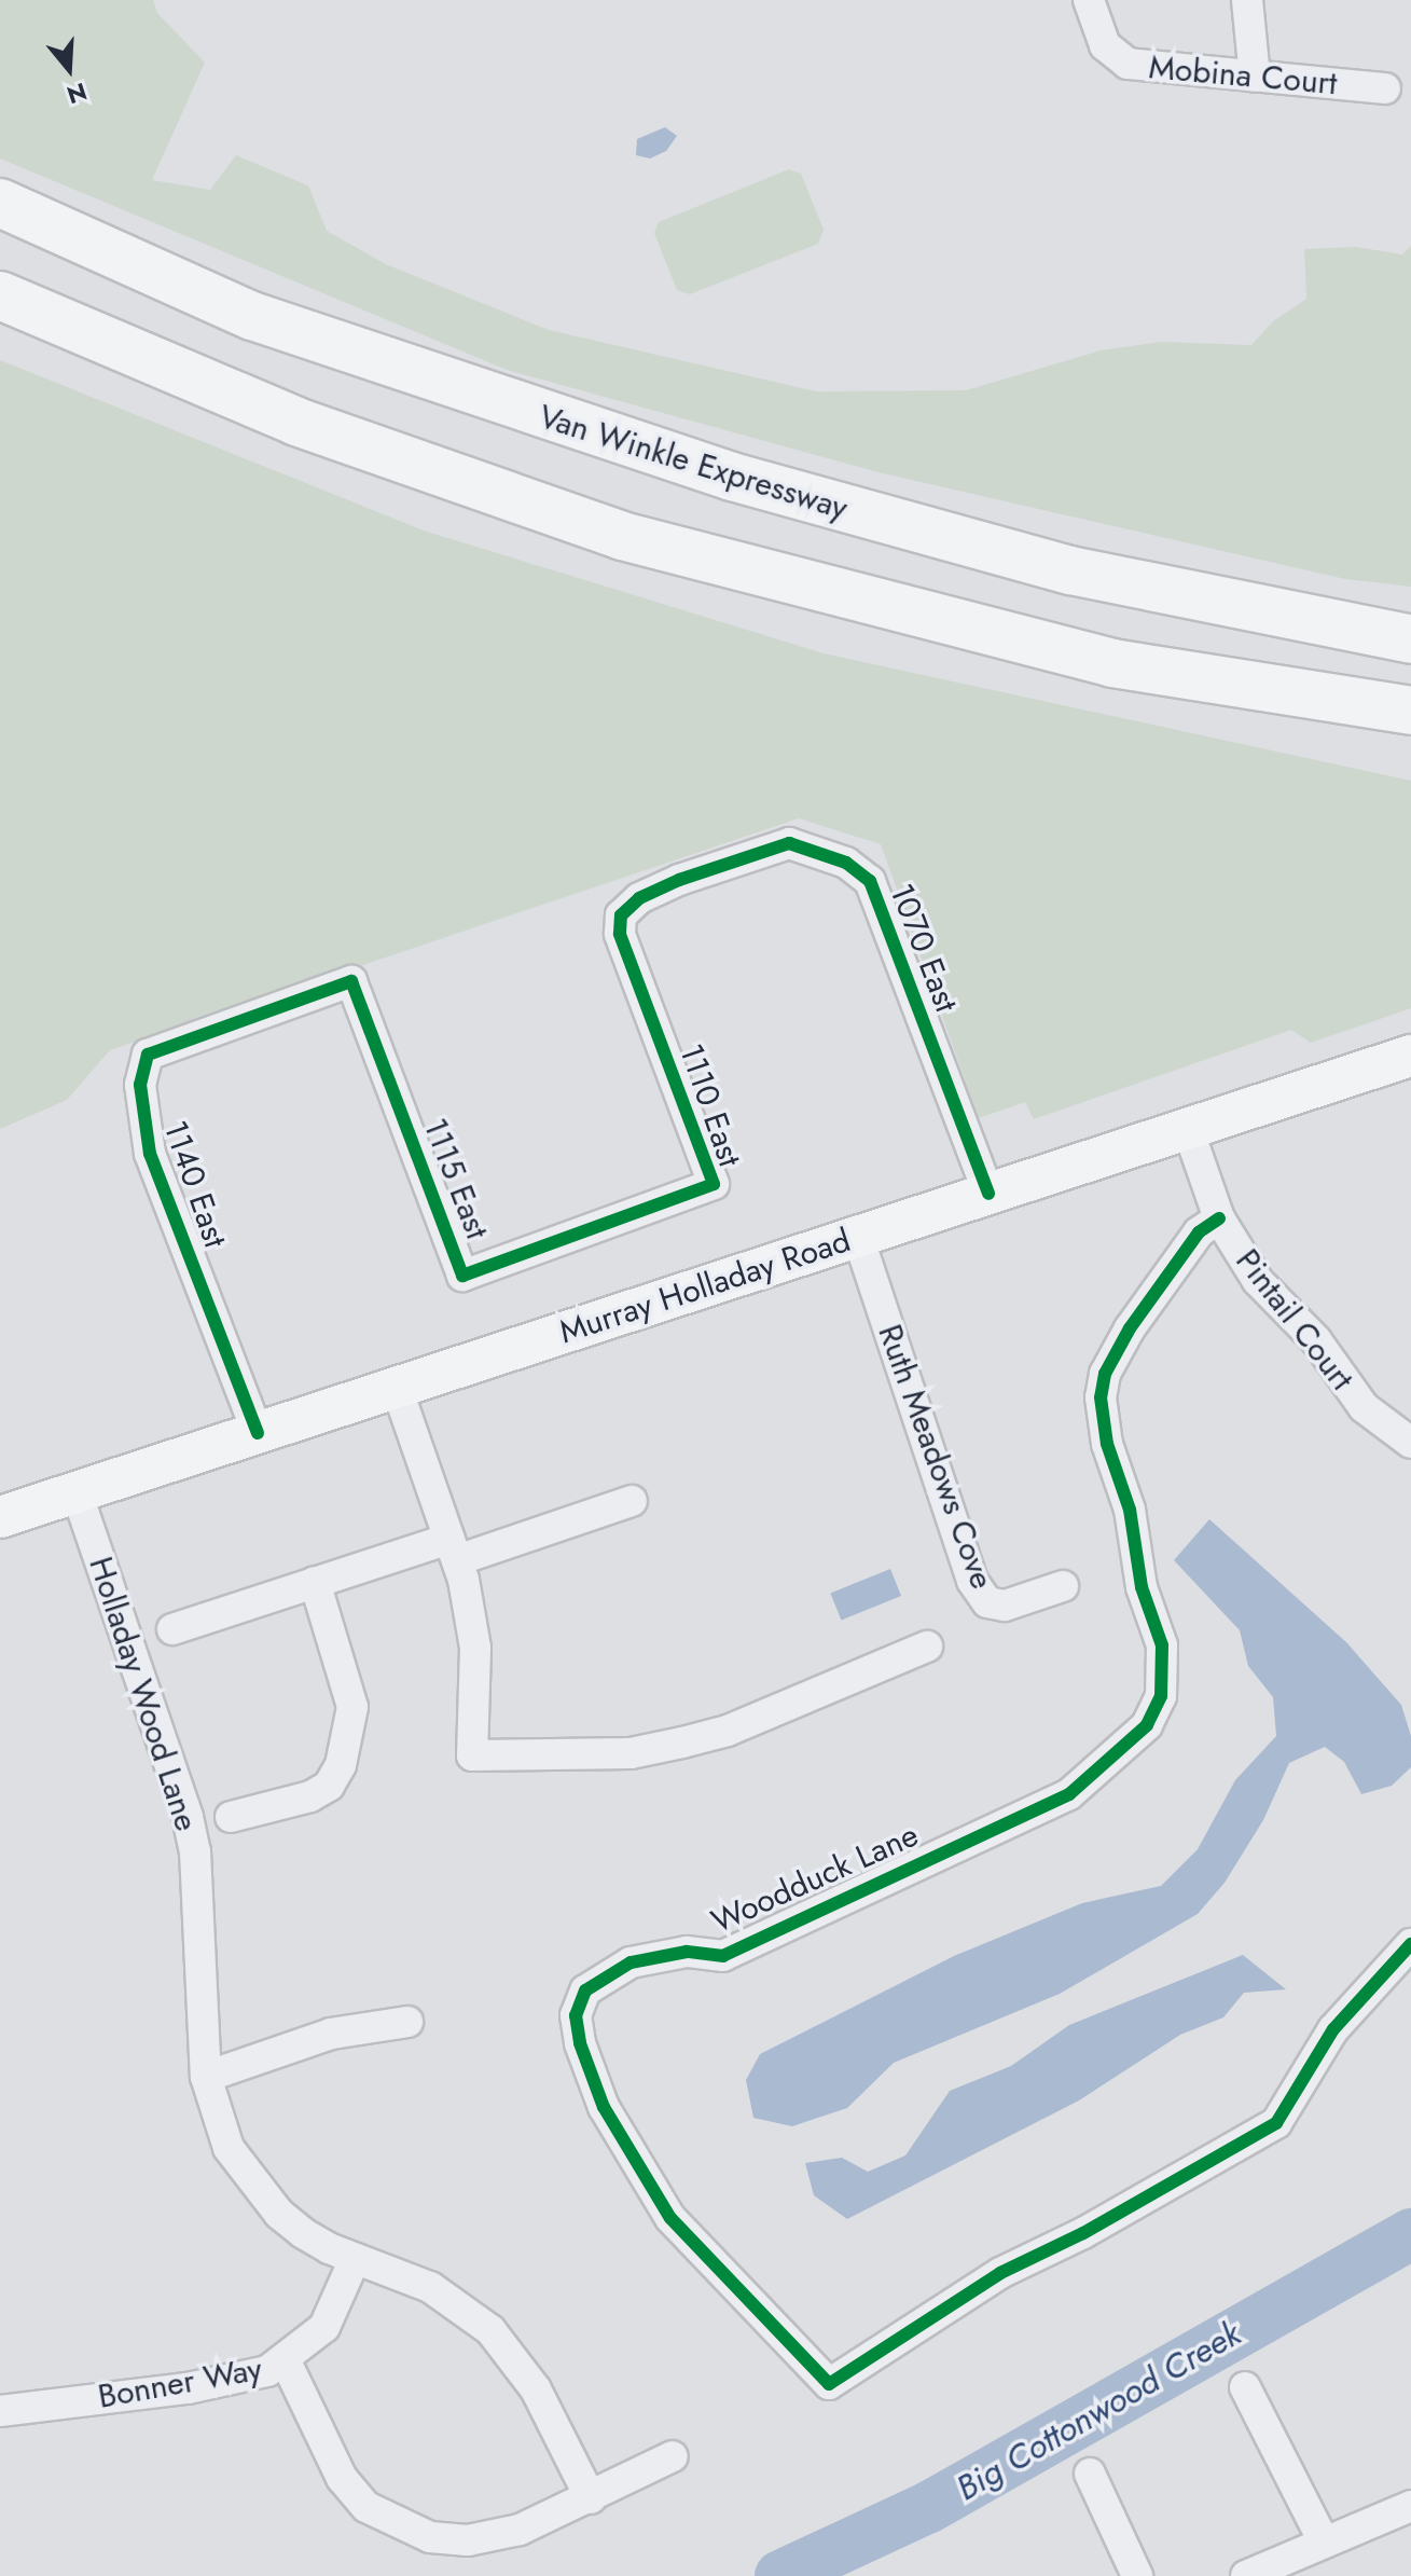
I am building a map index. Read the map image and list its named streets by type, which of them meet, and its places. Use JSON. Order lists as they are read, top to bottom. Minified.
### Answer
{"streets":{"main road":["Van Winkle Expressway","Murray Holladay Road"],"street":["Mobina Court","1070 East","1110 East","1115 East","1140 East","Pintail Court","Ruth Meadows Cove","Holladay Wood Lane","Woodduck Lane","Bonner Way"]},"crossings":[["1070 East","1110 East"],["1070 East","Murray Holladay Road"],["1110 East","1115 East"],["1115 East","1140 East"],["1140 East","Murray Holladay Road"],["Murray Holladay Road","Pintail Court"],["Murray Holladay Road","Ruth Meadows Cove"],["Murray Holladay Road","Holladay Wood Lane"],["Pintail Court","Woodduck Lane"],["Holladay Wood Lane","Bonner Way"]],"water":["Big Cottonwood Creek"],"north":"bottom"}
